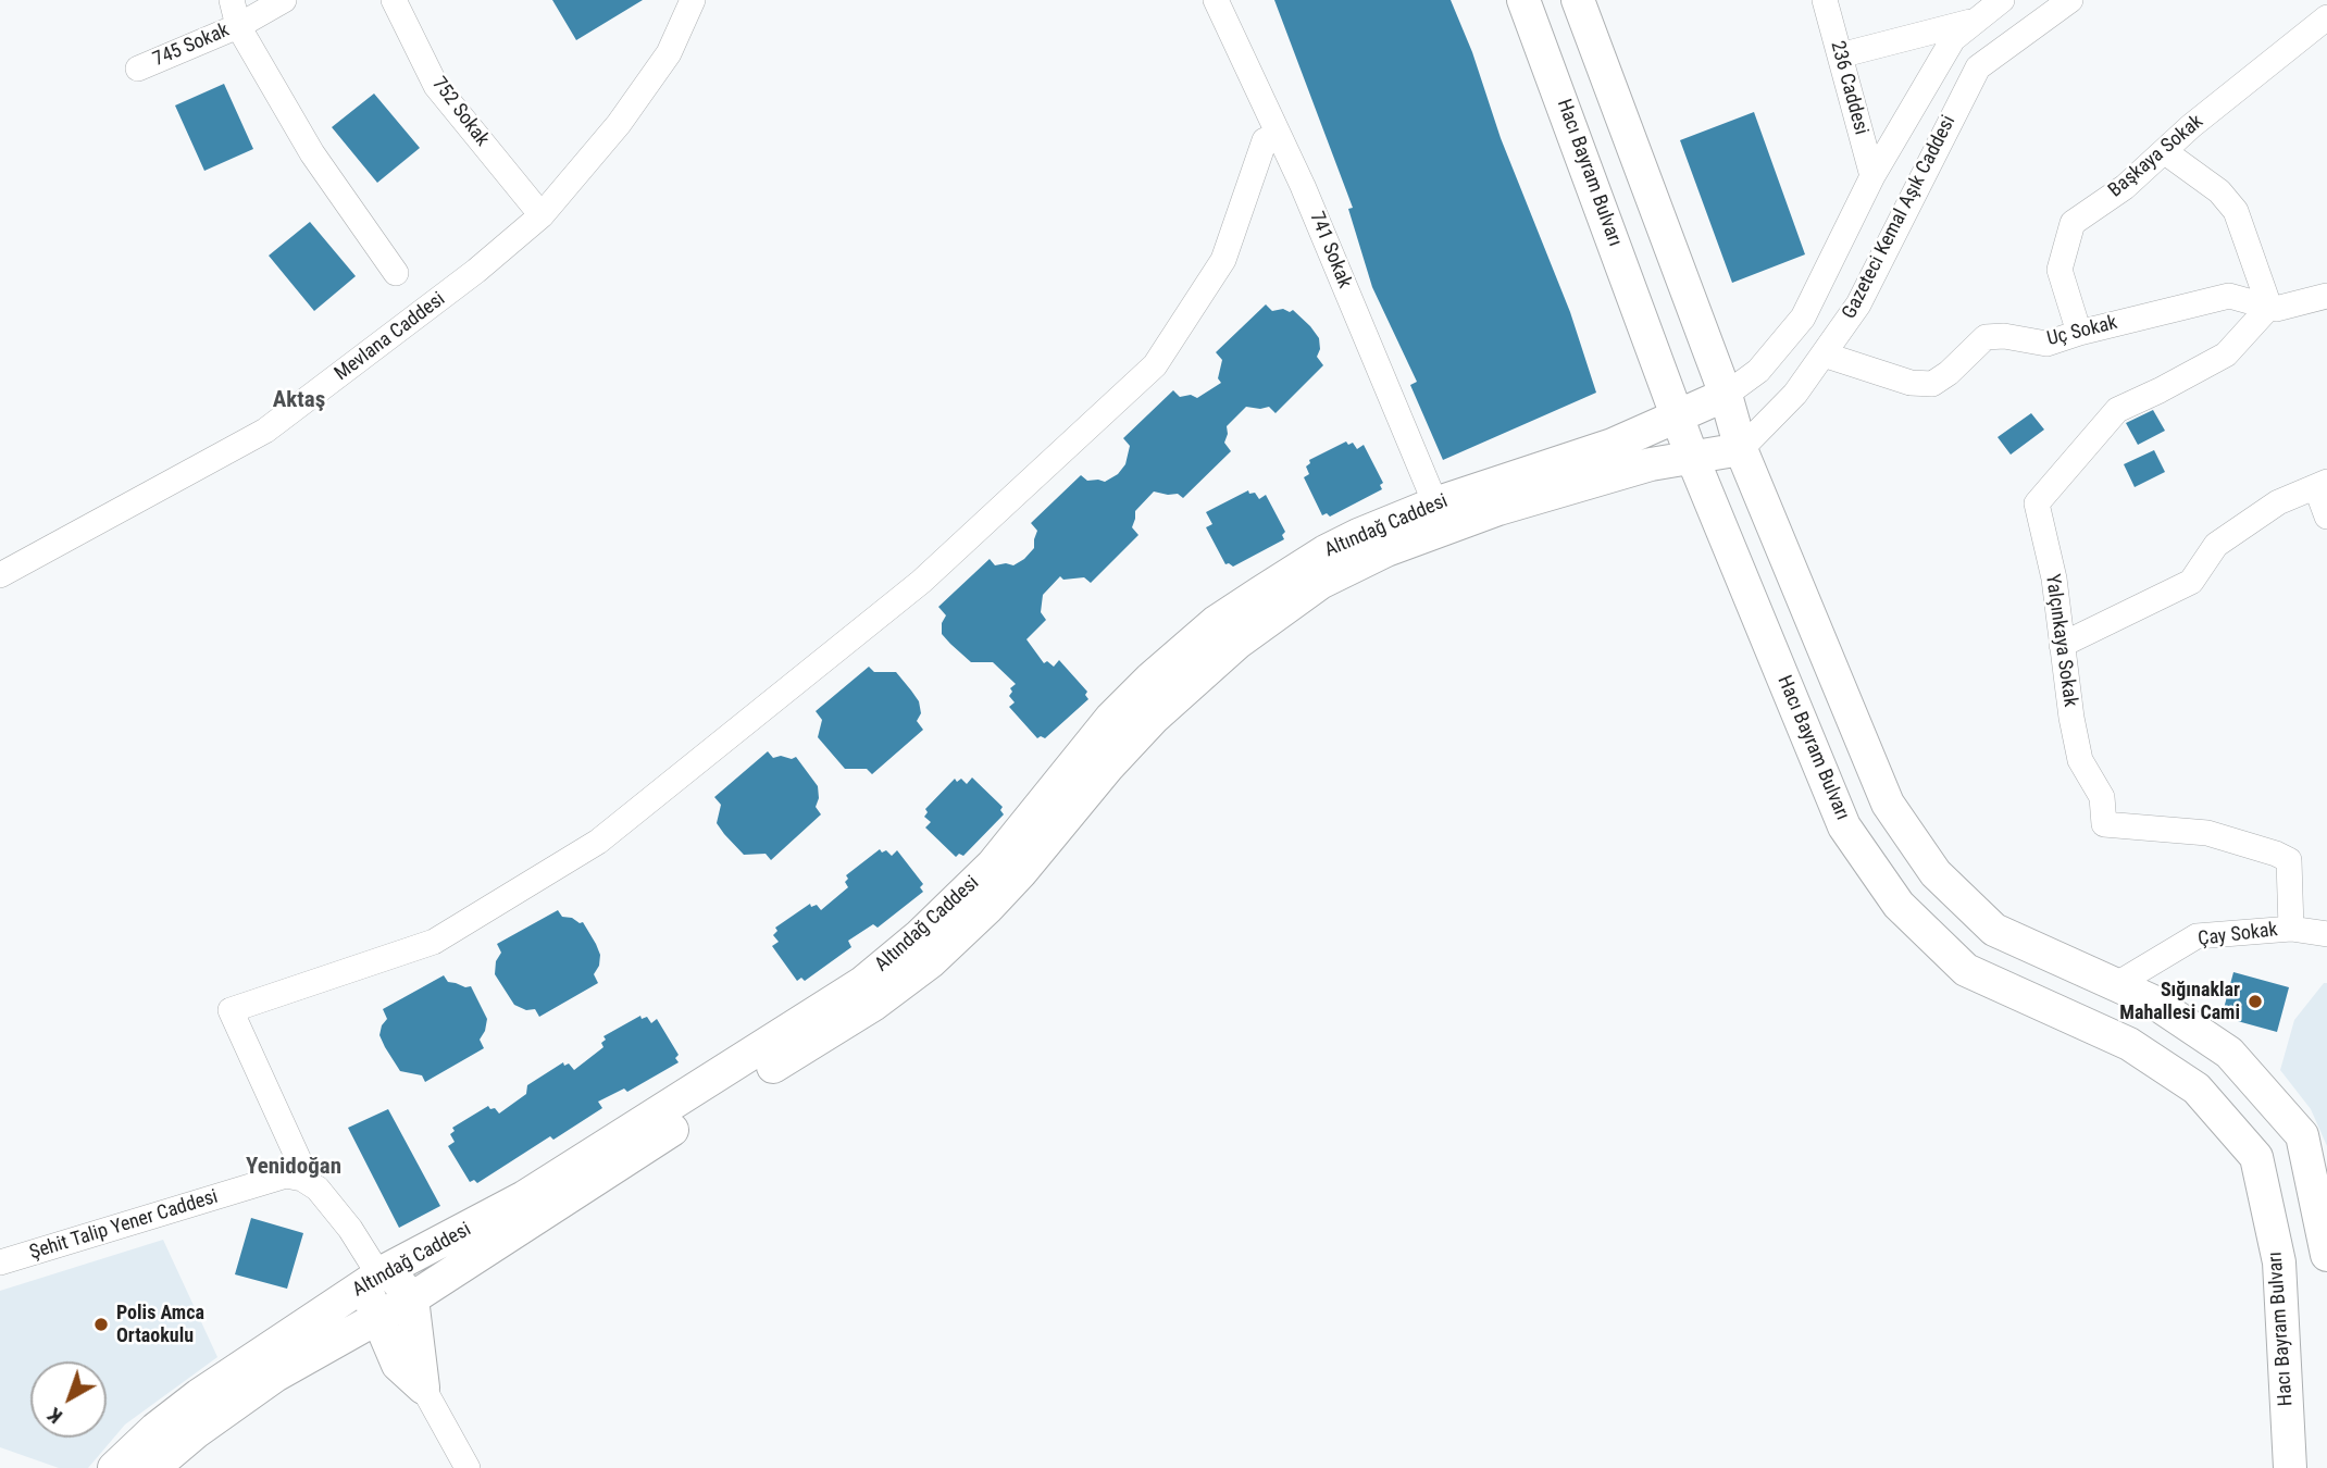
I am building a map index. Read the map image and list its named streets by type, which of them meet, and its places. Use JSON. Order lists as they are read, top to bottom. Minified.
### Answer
{"streets":{"main road":["Hacı Bayram Bulvarı","Altındağ Caddesi"],"street":["745 Sokak","236 Caddesi","752 Sokak","Başkaya Sokak","Gazeteci Kemal Aşık Caddesi","741 Sokak","Uç Sokak","Mevlana Caddesi","Yalçınkaya Sokak","Çay Sokak","Şehit Talip Yener Caddesi"]},"crossings":[["236 Caddesi","Gazeteci Kemal Aşık Caddesi"],["752 Sokak","Mevlana Caddesi"],["Başkaya Sokak","Uç Sokak"],["Hacı Bayram Bulvarı","Altındağ Caddesi"],["Gazeteci Kemal Aşık Caddesi","Uç Sokak"],["Gazeteci Kemal Aşık Caddesi","Altındağ Caddesi"],["741 Sokak","Altındağ Caddesi"],["Uç Sokak","Yalçınkaya Sokak"],["Yalçınkaya Sokak","Çay Sokak"]],"districts":["Aktaş","Yenidoğan"],"places":["Sığınaklar Mahallesi Cami","Polis Amca Ortaokulu"],"north":"bottom left"}
